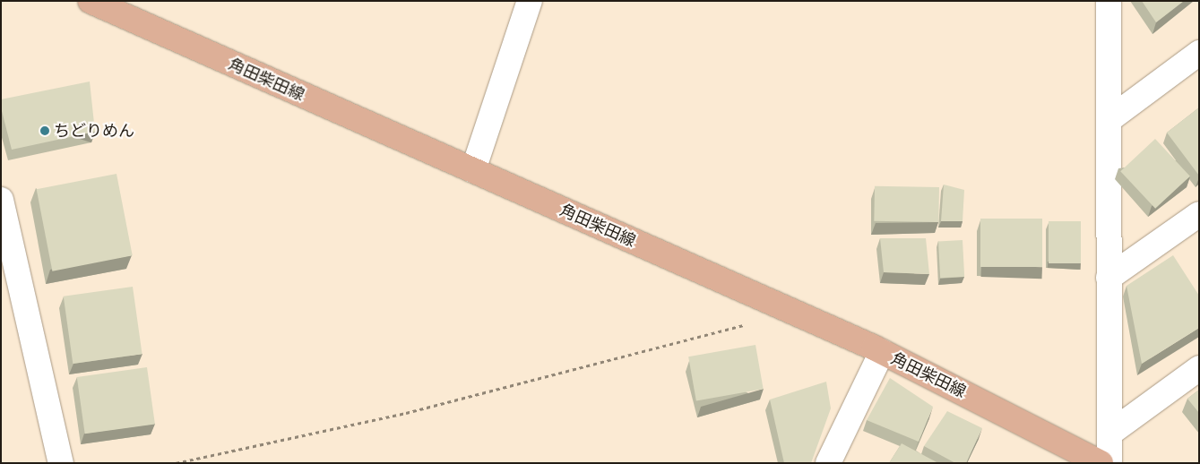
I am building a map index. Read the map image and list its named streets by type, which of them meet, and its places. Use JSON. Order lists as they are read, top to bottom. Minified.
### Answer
{"streets":{"main road":["角田柴田線"]},"places":["ちどりめん"]}
